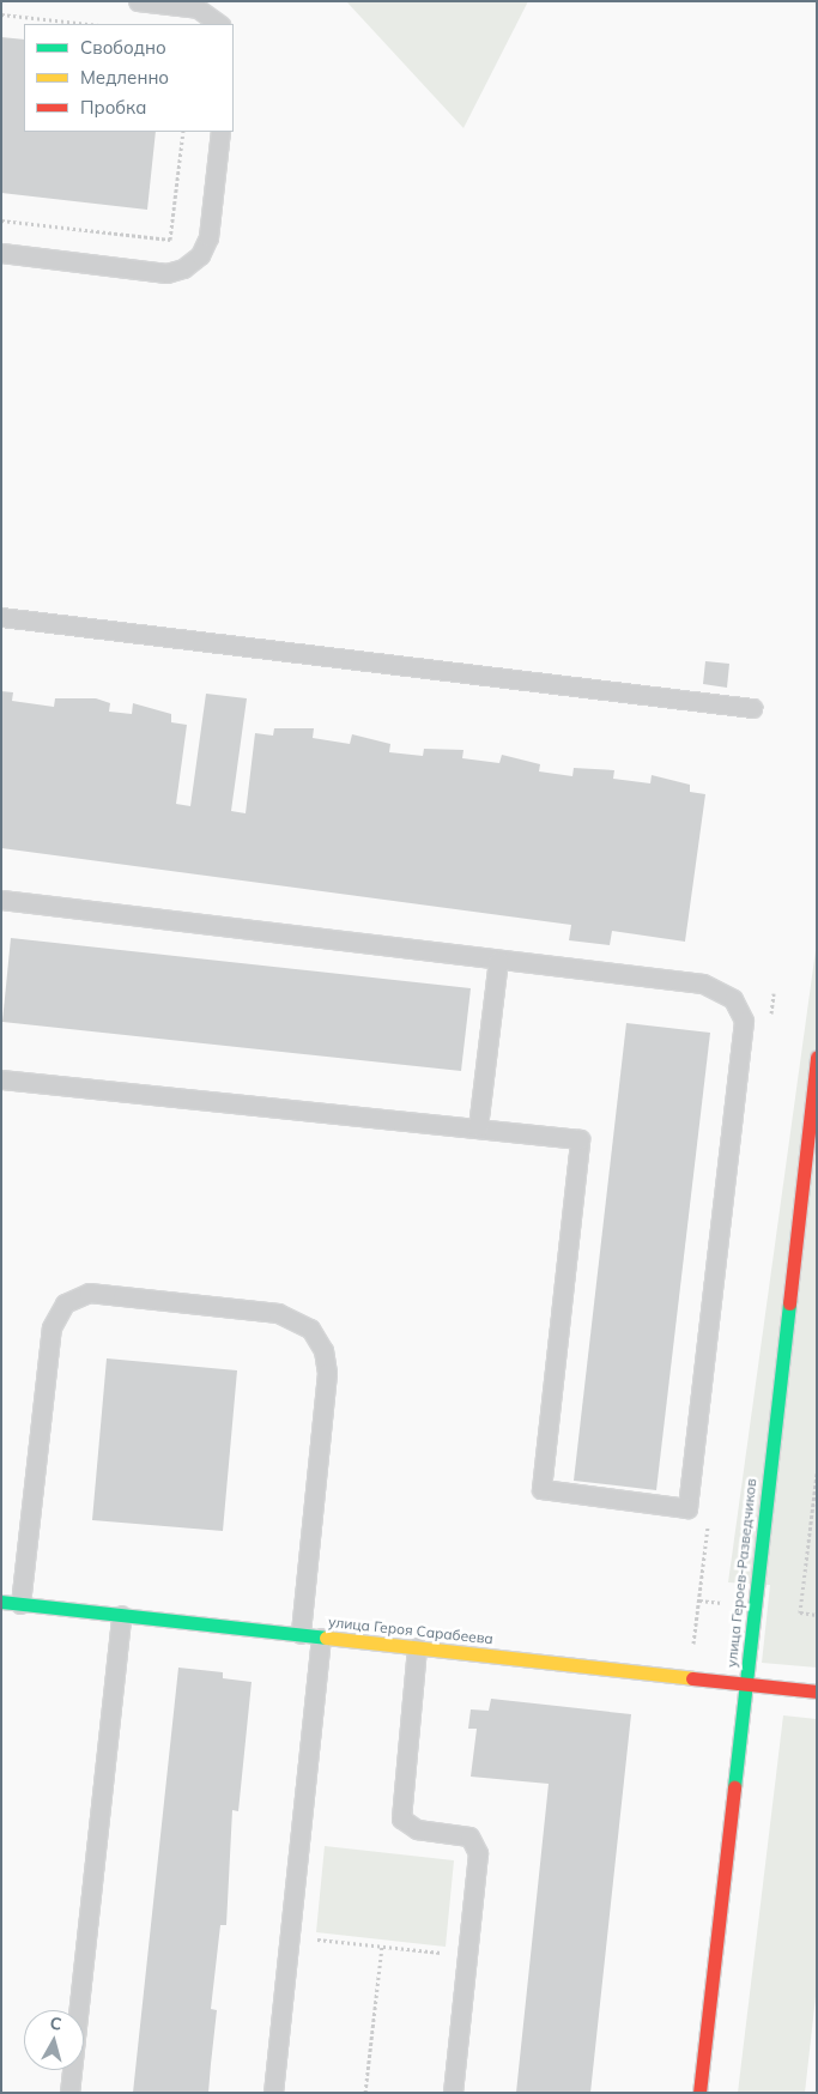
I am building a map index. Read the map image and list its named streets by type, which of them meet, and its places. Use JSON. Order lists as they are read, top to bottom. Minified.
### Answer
{"streets":{"street":["улица Героев-Разведчиков","улица Героя Сарабеева"]},"crossings":[["улица Героев-Разведчиков","улица Героя Сарабеева"]],"legend":["Свободно","Медленно","Пробка"],"north":"top"}
